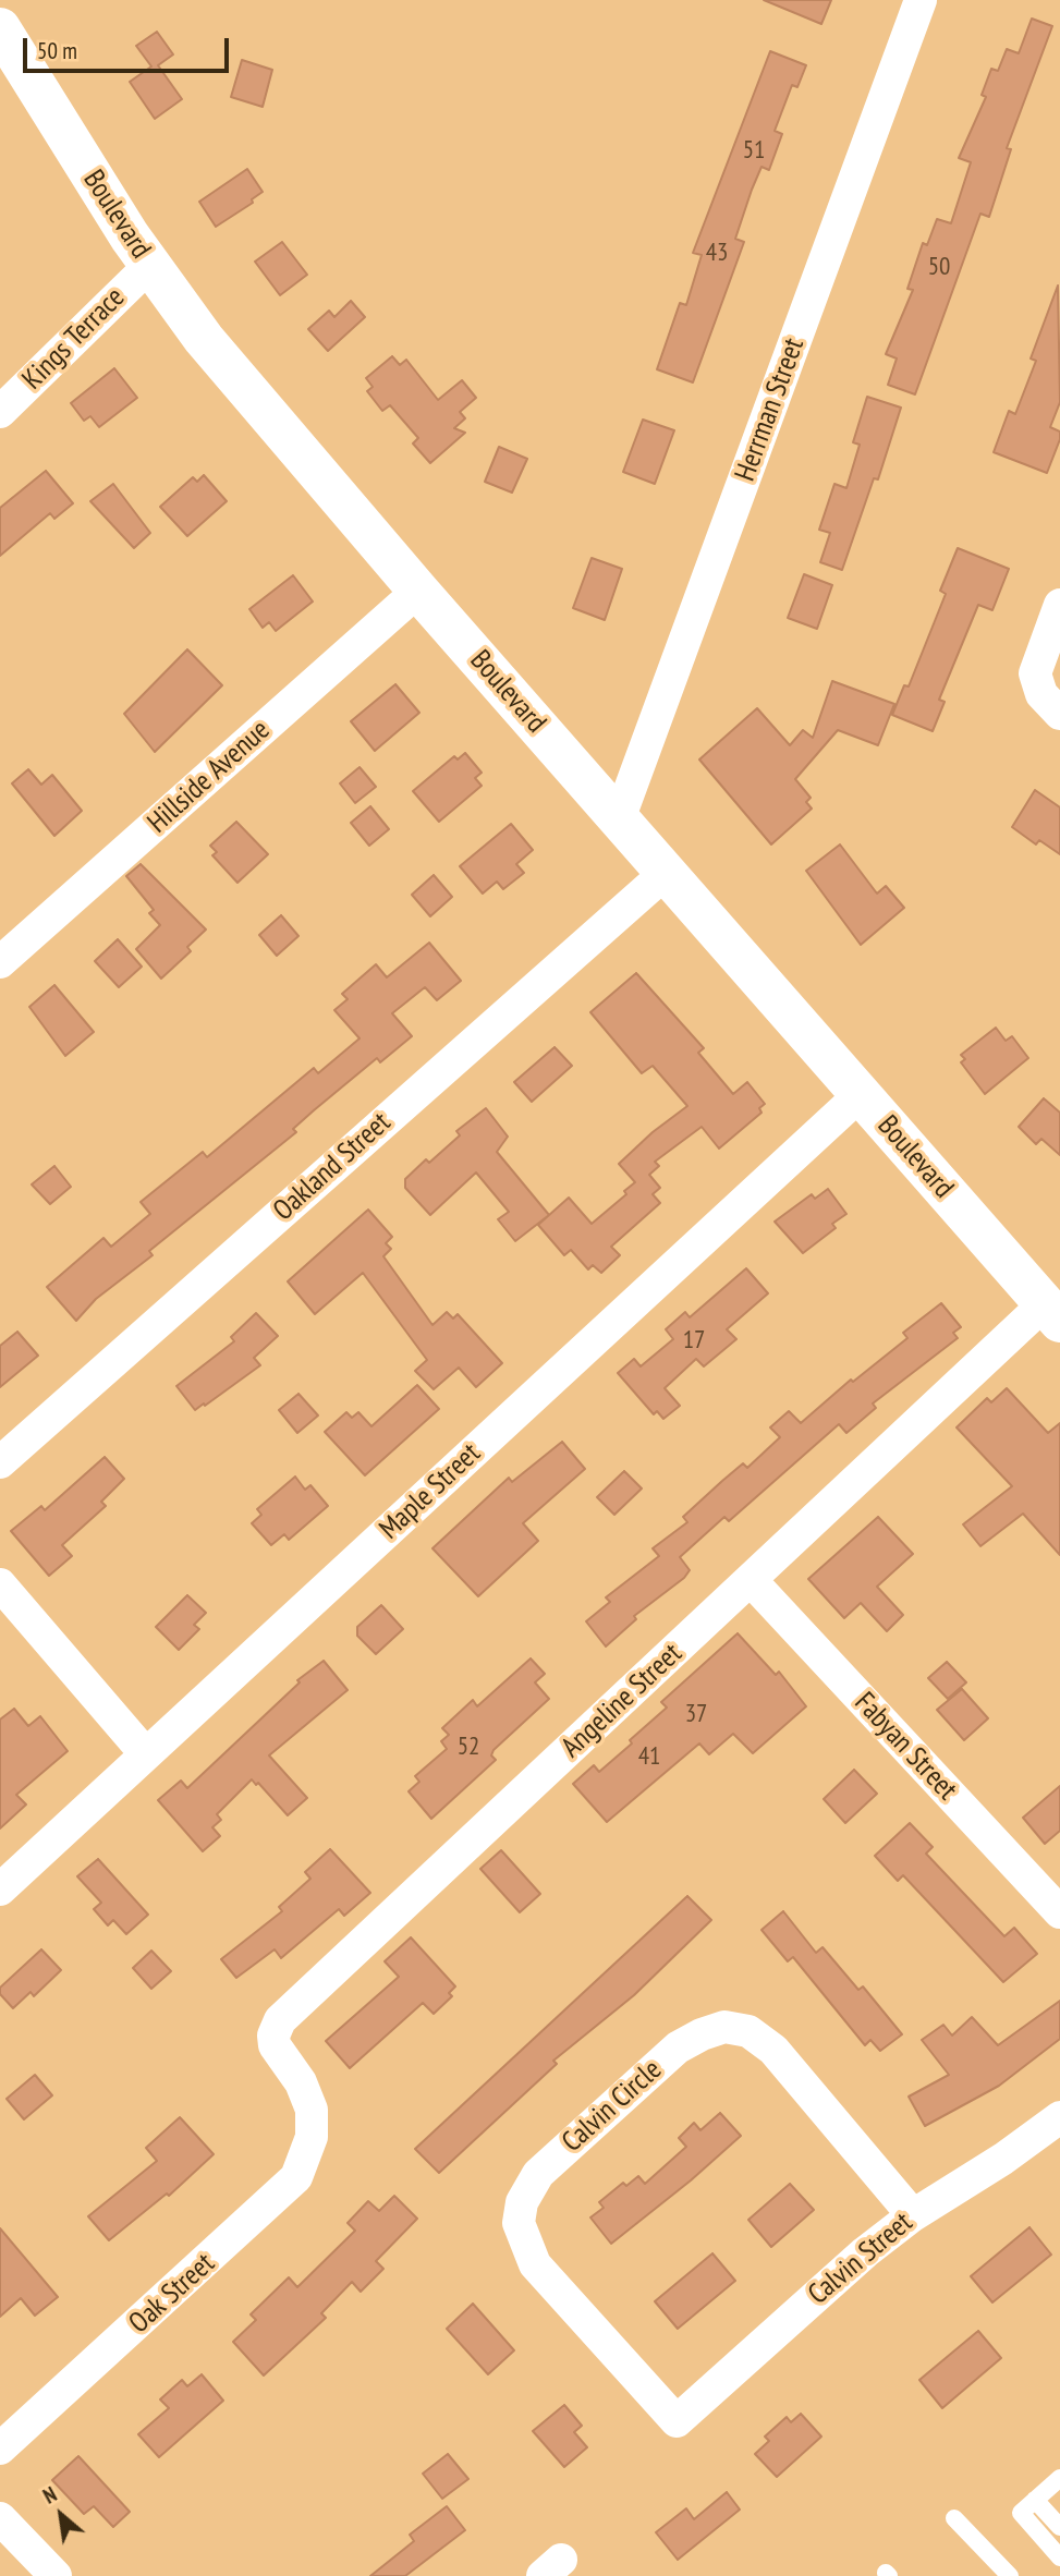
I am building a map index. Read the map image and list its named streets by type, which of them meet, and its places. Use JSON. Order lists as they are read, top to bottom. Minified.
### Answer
{"streets":{"main road":["Boulevard"],"street":["Kings Terrace","Herrman Street","Hillside Avenue","Oakland Street","Maple Street","Angeline Street","Fabyan Street","Calvin Circle","Calvin Street","Oak Street"]},"crossings":[["Boulevard","Kings Terrace"],["Boulevard","Herrman Street"],["Boulevard","Hillside Avenue"],["Boulevard","Oakland Street"],["Boulevard","Maple Street"],["Boulevard","Angeline Street"],["Angeline Street","Fabyan Street"],["Angeline Street","Oak Street"],["Calvin Circle","Calvin Street"]],"house_numbers":["51","43","50","17","37","52","41"],"scale_bar":"50 m","north":"top left"}
